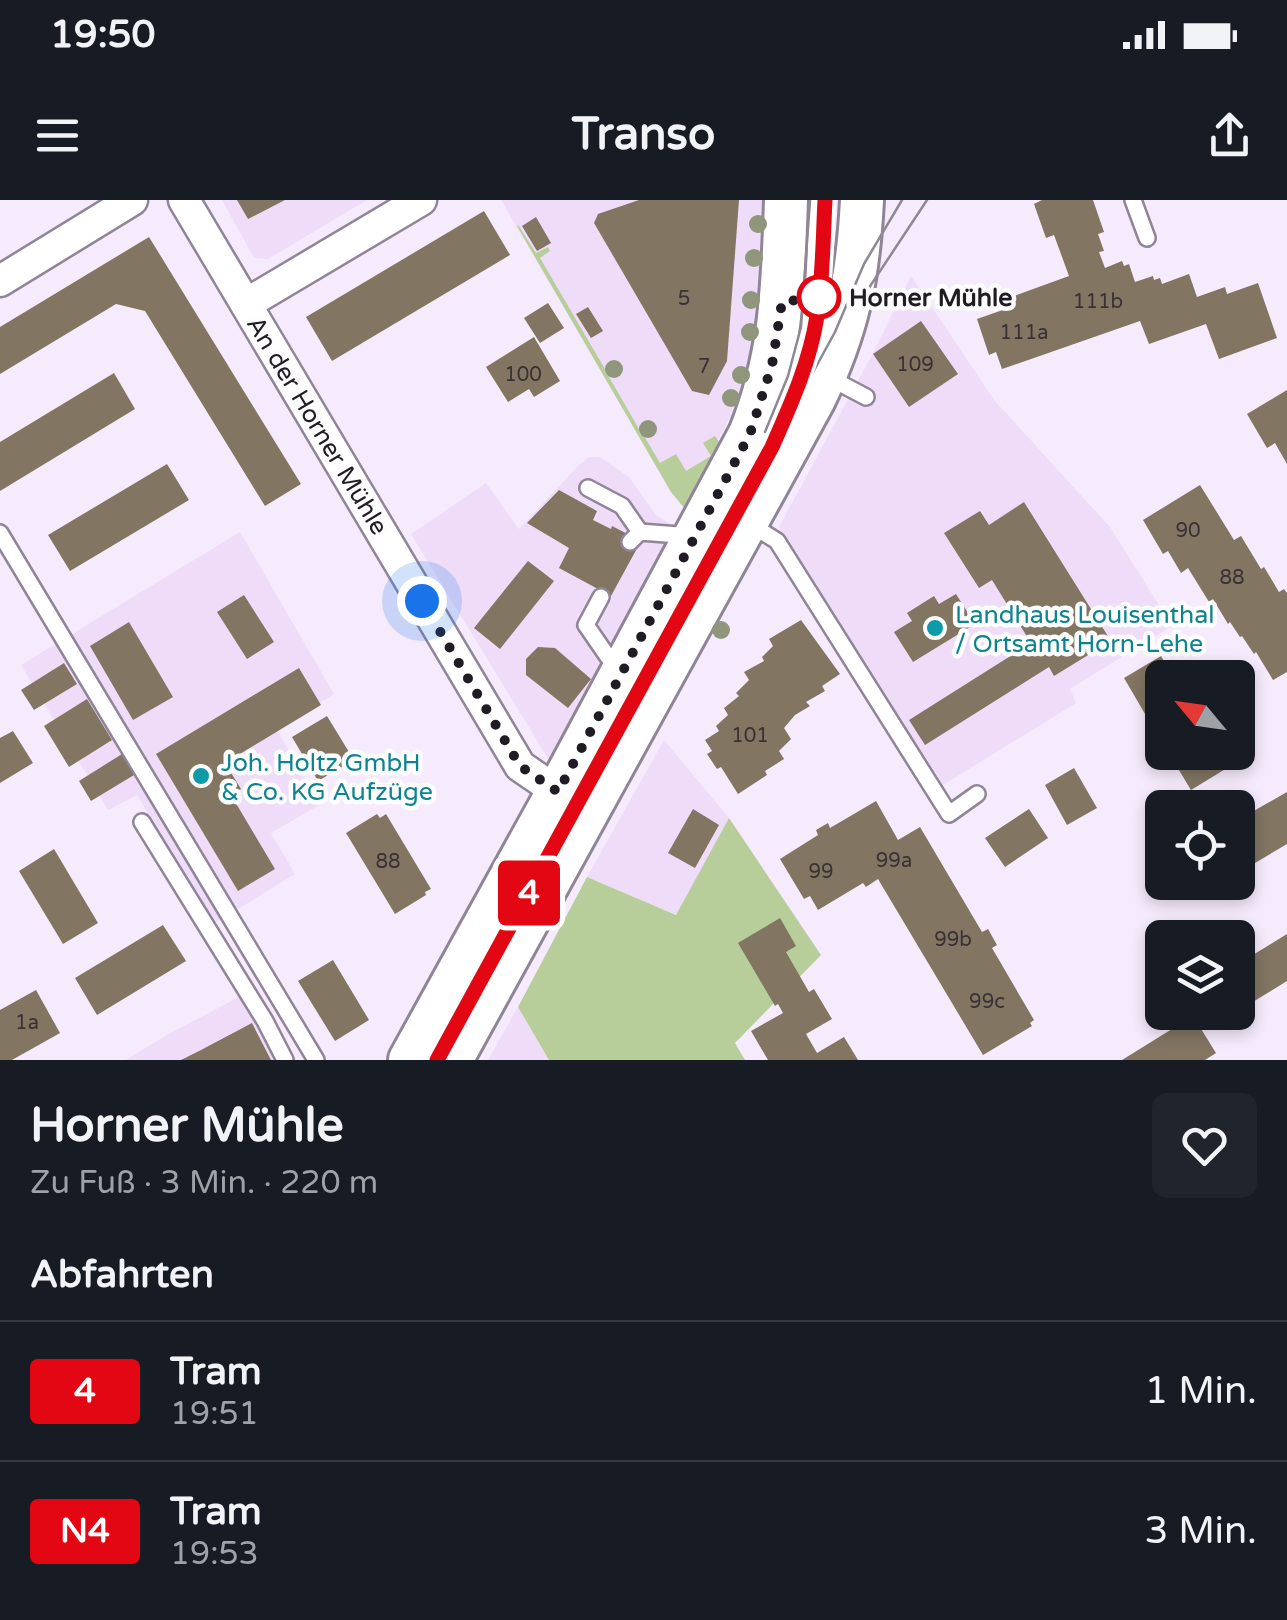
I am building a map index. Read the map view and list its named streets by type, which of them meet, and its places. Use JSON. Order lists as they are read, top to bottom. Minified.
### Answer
{"streets":{"street":["An der Horner Mühle"]},"places":["Horner Mühle","Landhaus Louisenthal / Ortsamt Horn-Lehe","Joh. Holtz GmbH & Co. KG Aufzüge"],"lines":["tram line 4"],"house_numbers":["5","111b","111a","109","7","100","90","88","101","99a","88","99","99b","99c","1a"],"north":"top left","page":{"status":"19:50","header":"Transo","on_map":"4","heading":[["Horner Mühle","Zu Fuß · 3 Min. · 220 m"],"Abfahrten"],"list":[{"mark":"4","name":"Tram","note":"19:51","value":"1 Min."},{"mark":"N4","name":"Tram","note":"19:53","value":"3 Min."}]}}
